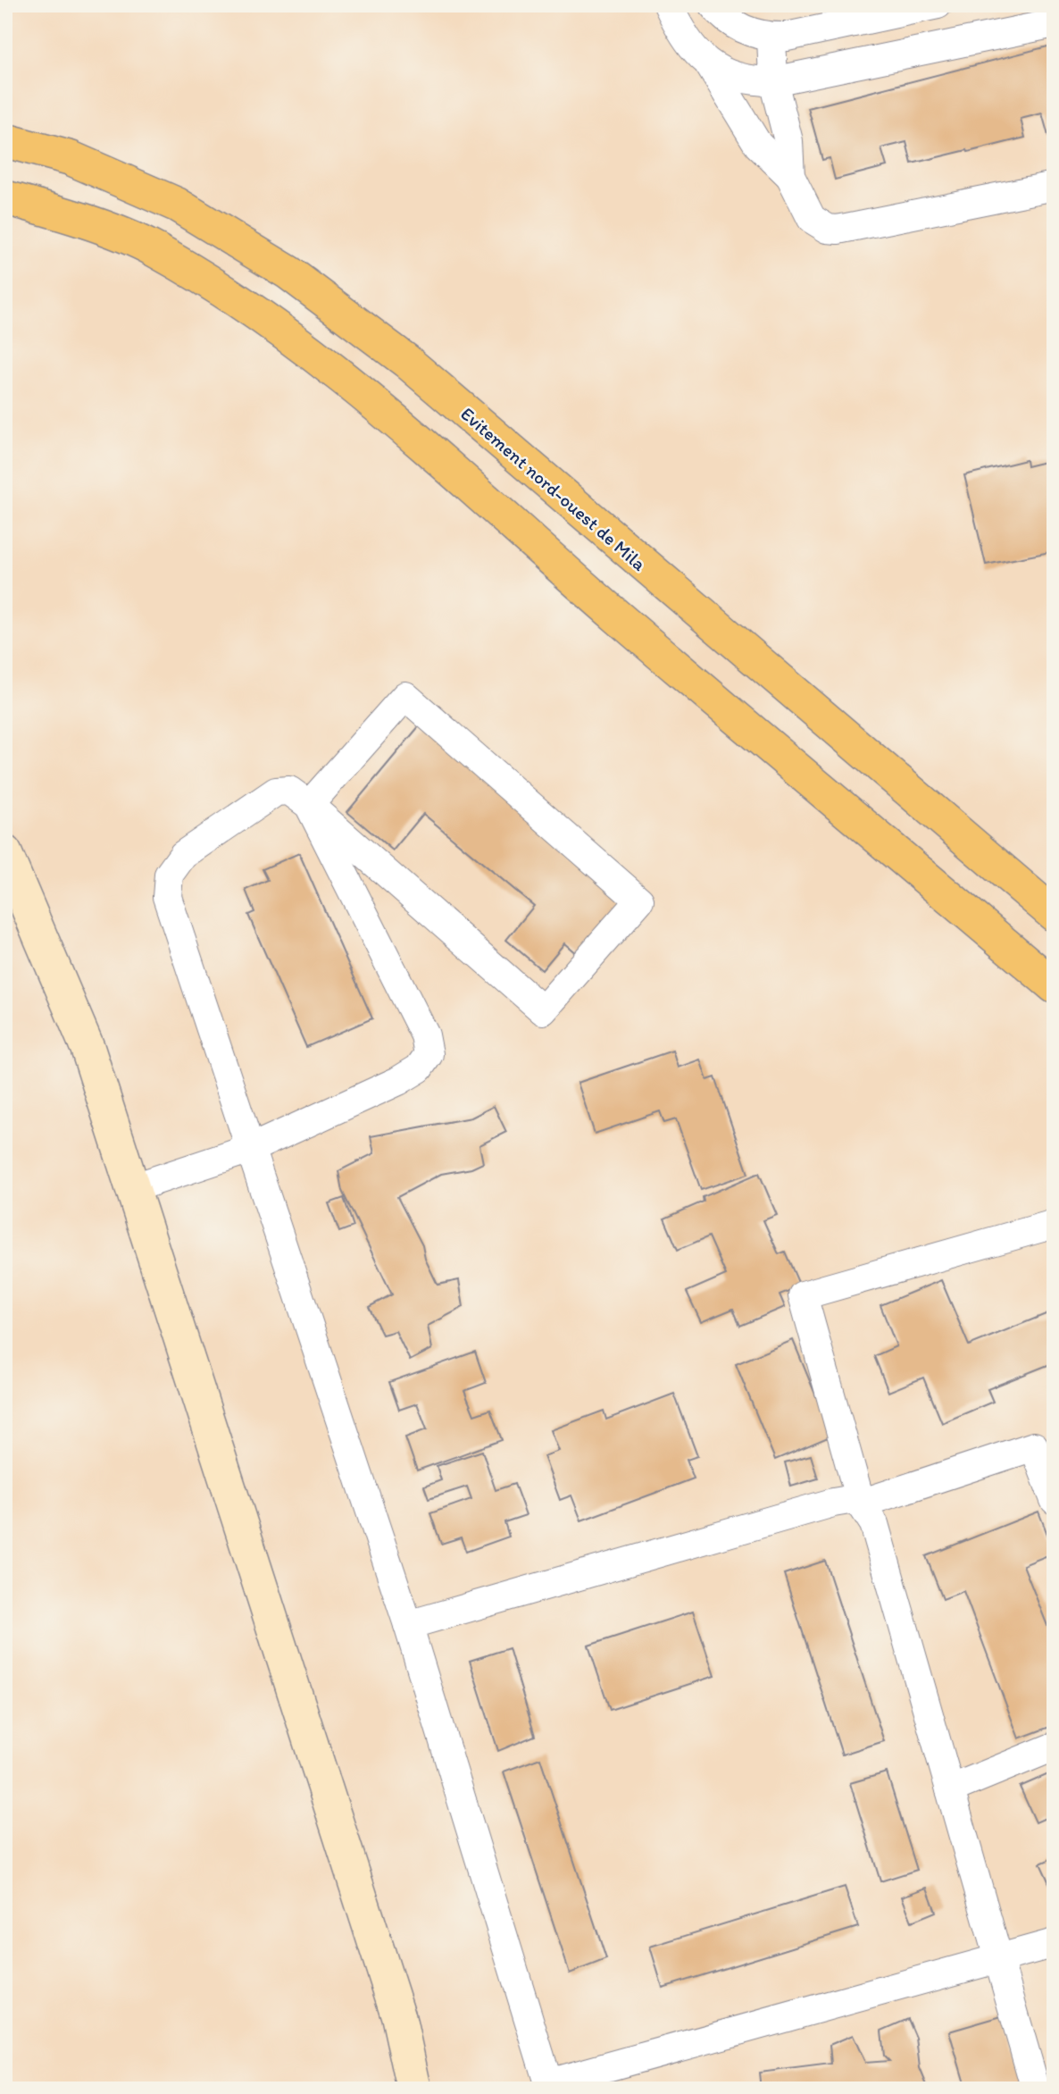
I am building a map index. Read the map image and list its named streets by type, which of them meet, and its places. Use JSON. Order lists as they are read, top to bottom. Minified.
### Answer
{"streets":{"highway":["Evitement nord-ouest de Mila"]}}
